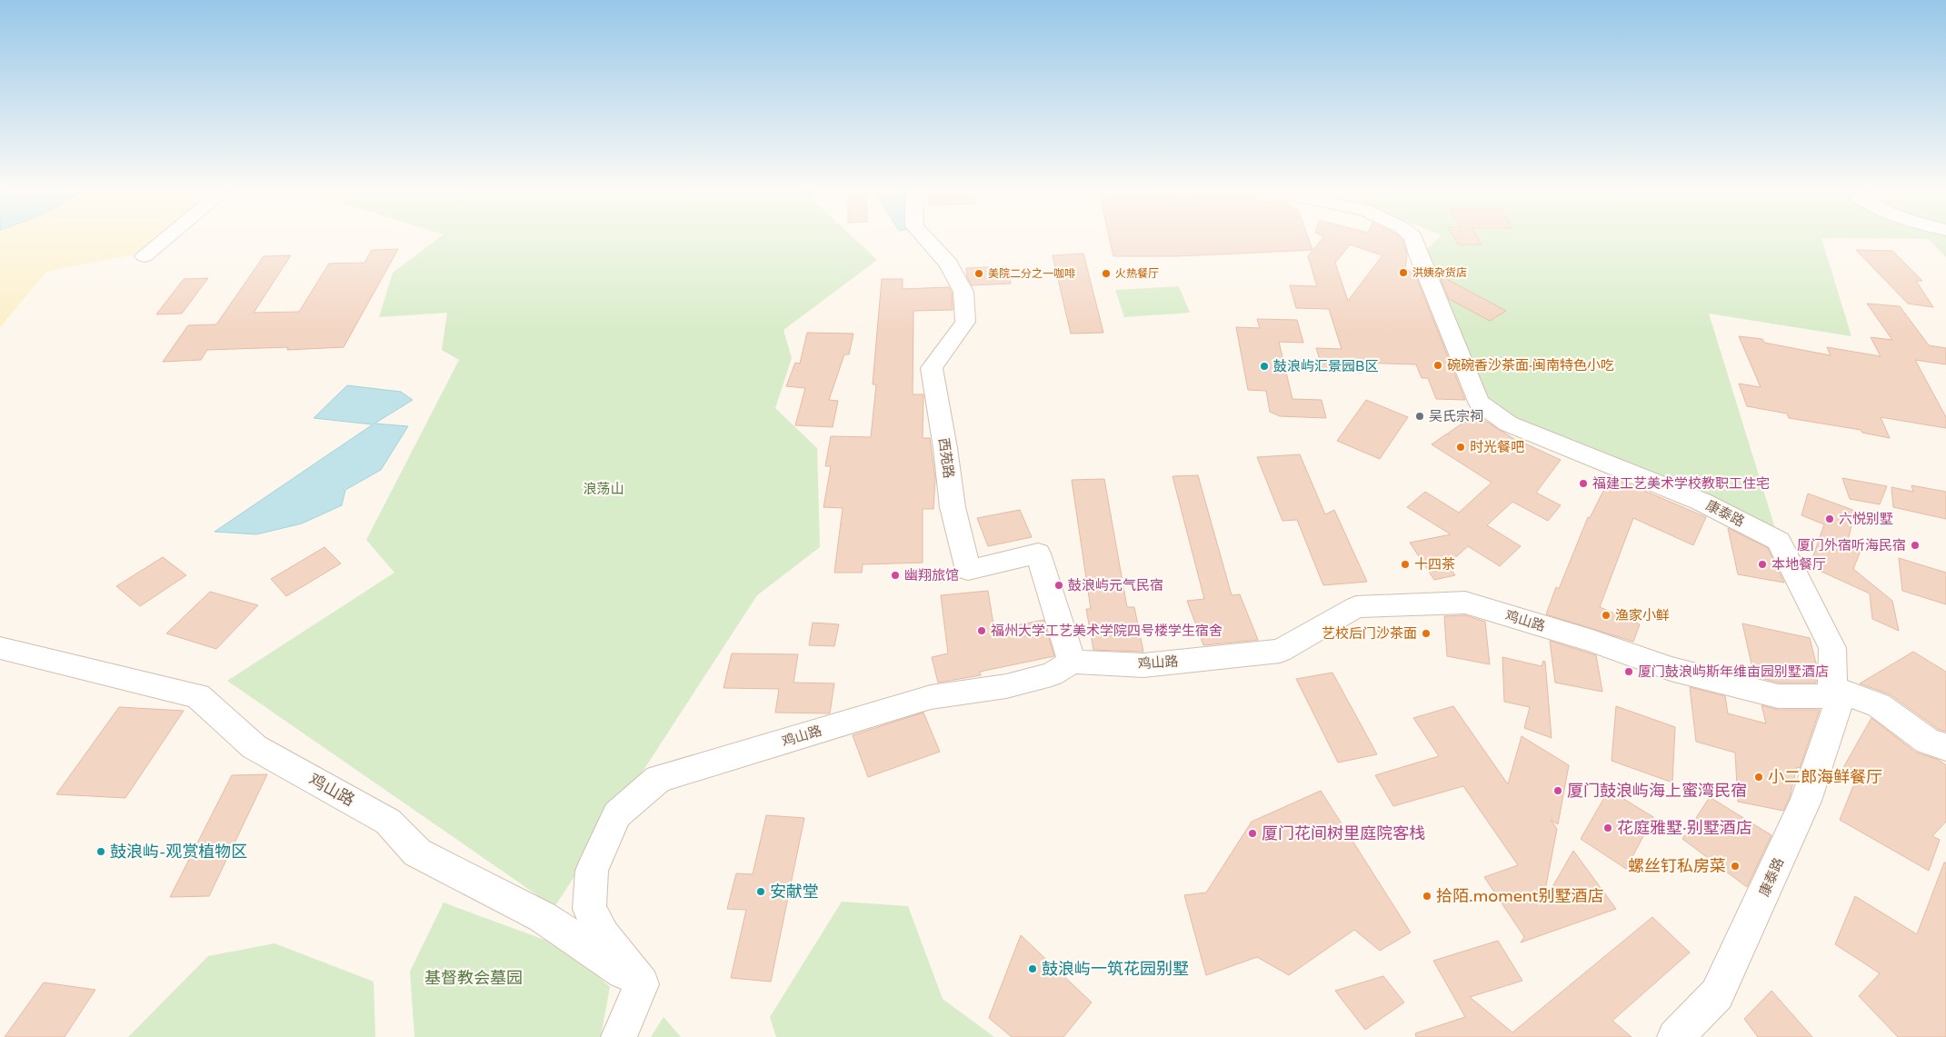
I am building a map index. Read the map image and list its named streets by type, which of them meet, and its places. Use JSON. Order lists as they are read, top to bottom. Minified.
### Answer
{"streets":{"street":["西苑路","康泰路","鸡山路"]},"crossings":[["西苑路","鸡山路"],["康泰路","鸡山路"]],"parks":["浪荡山","基督教会墓园"],"places":["洪姨杂货店","美院二分之一咖啡","火热餐厅","碗碗香沙茶面·闽南特色小吃","鼓浪屿汇景园B区","吴氏宗祠","时光餐吧","福建工艺美术学校教职工住宅","六悦别墅","厦门外宿听海民宿","十四茶","本地餐厅","幽翔旅馆","鼓浪屿元气民宿","渔家小鲜","福州大学工艺美术学院四号楼学生宿舍","艺校后门沙茶面","厦门鼓浪屿斯年维亩园别墅酒店","小二郎海鲜餐厅","厦门鼓浪屿海上蜜湾民宿","花庭雅墅·别墅酒店","厦门花间树里庭院客栈","鼓浪屿-观赏植物区","螺丝钉私房菜","安献堂","拾陌.moment别墅酒店","鼓浪屿一筑花园别墅"]}
